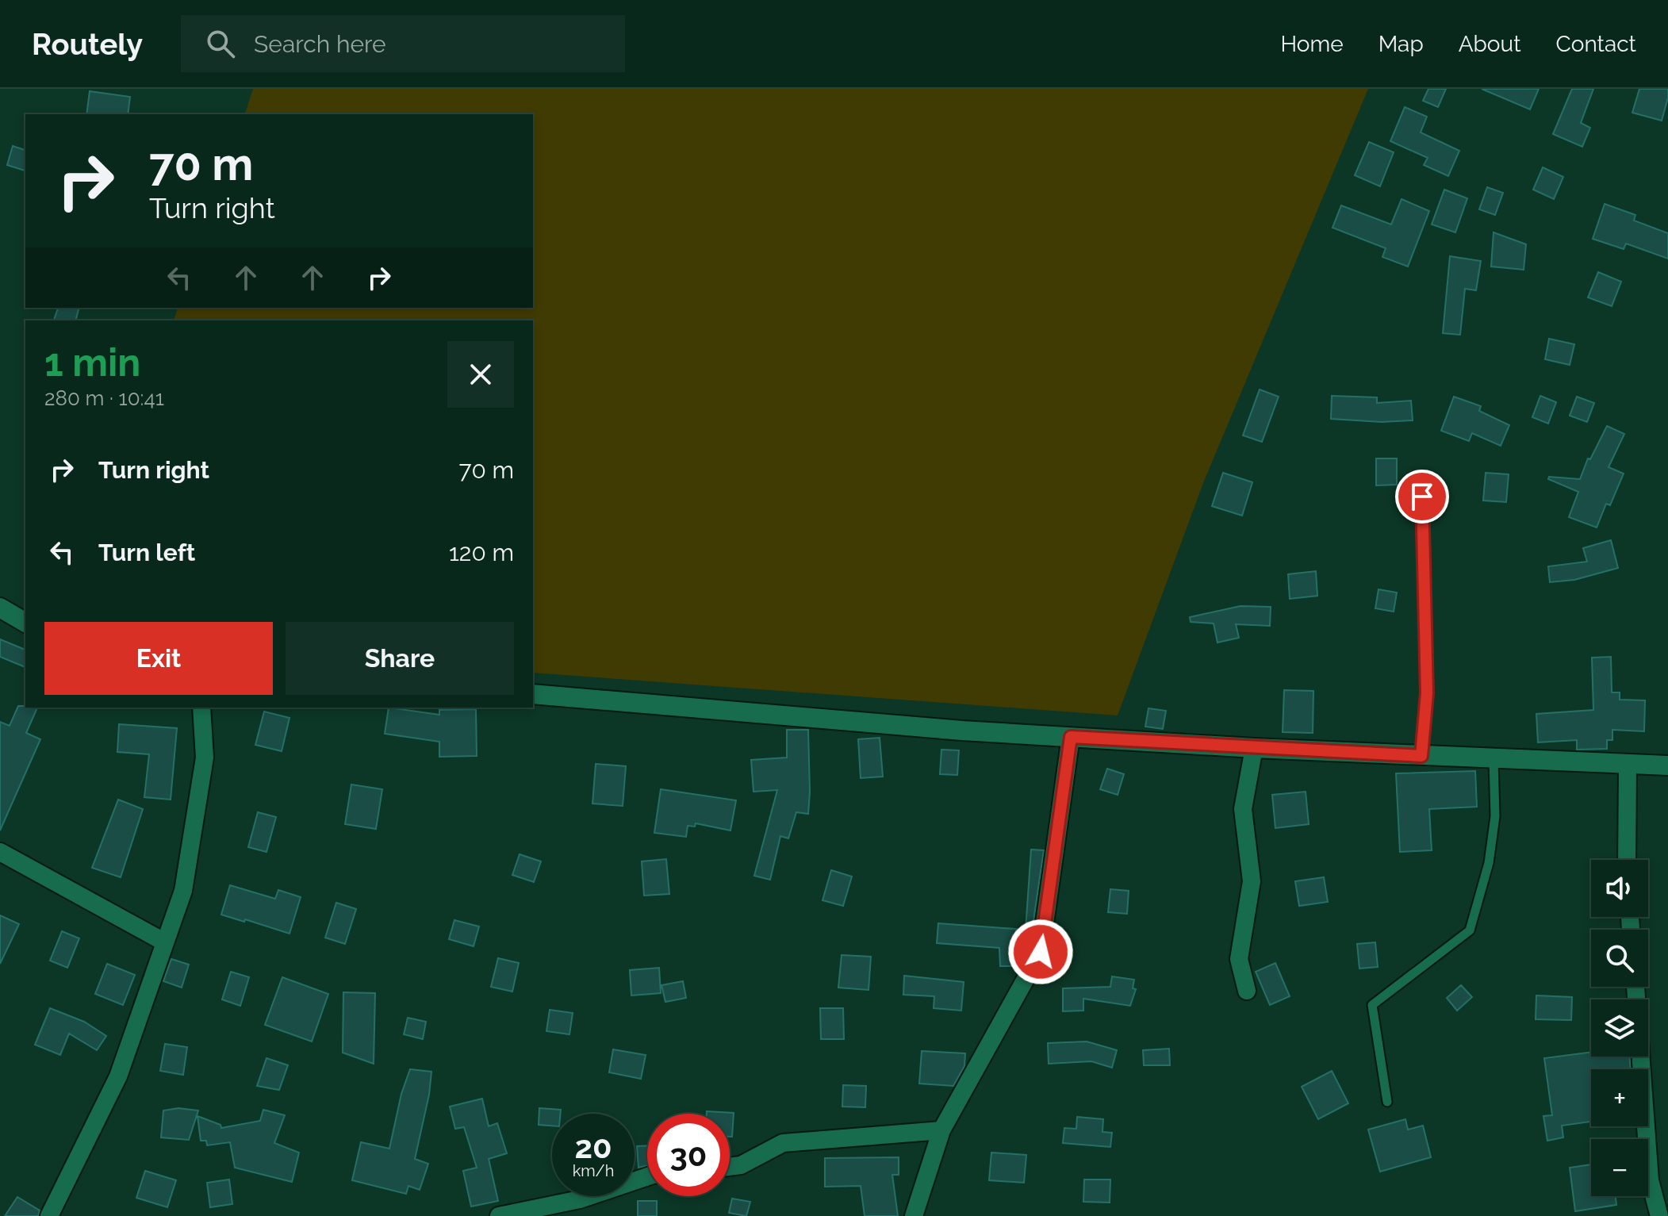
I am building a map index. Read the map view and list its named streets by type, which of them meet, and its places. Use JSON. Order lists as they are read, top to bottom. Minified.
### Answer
{"page":{"header":"Routely","search":"Search here","nav":["Home","Map","About","Contact"],"turn":["70 m","Turn right"],"heading":["1 min","280 m · 10:41"],"list":[{"name":"Turn right","value":"70 m"},{"name":"Turn left","value":"120 m"}],"buttons":["Exit","Share"],"map_buttons":["+","−"],"speed":"20 km/h","limit":"30"}}
